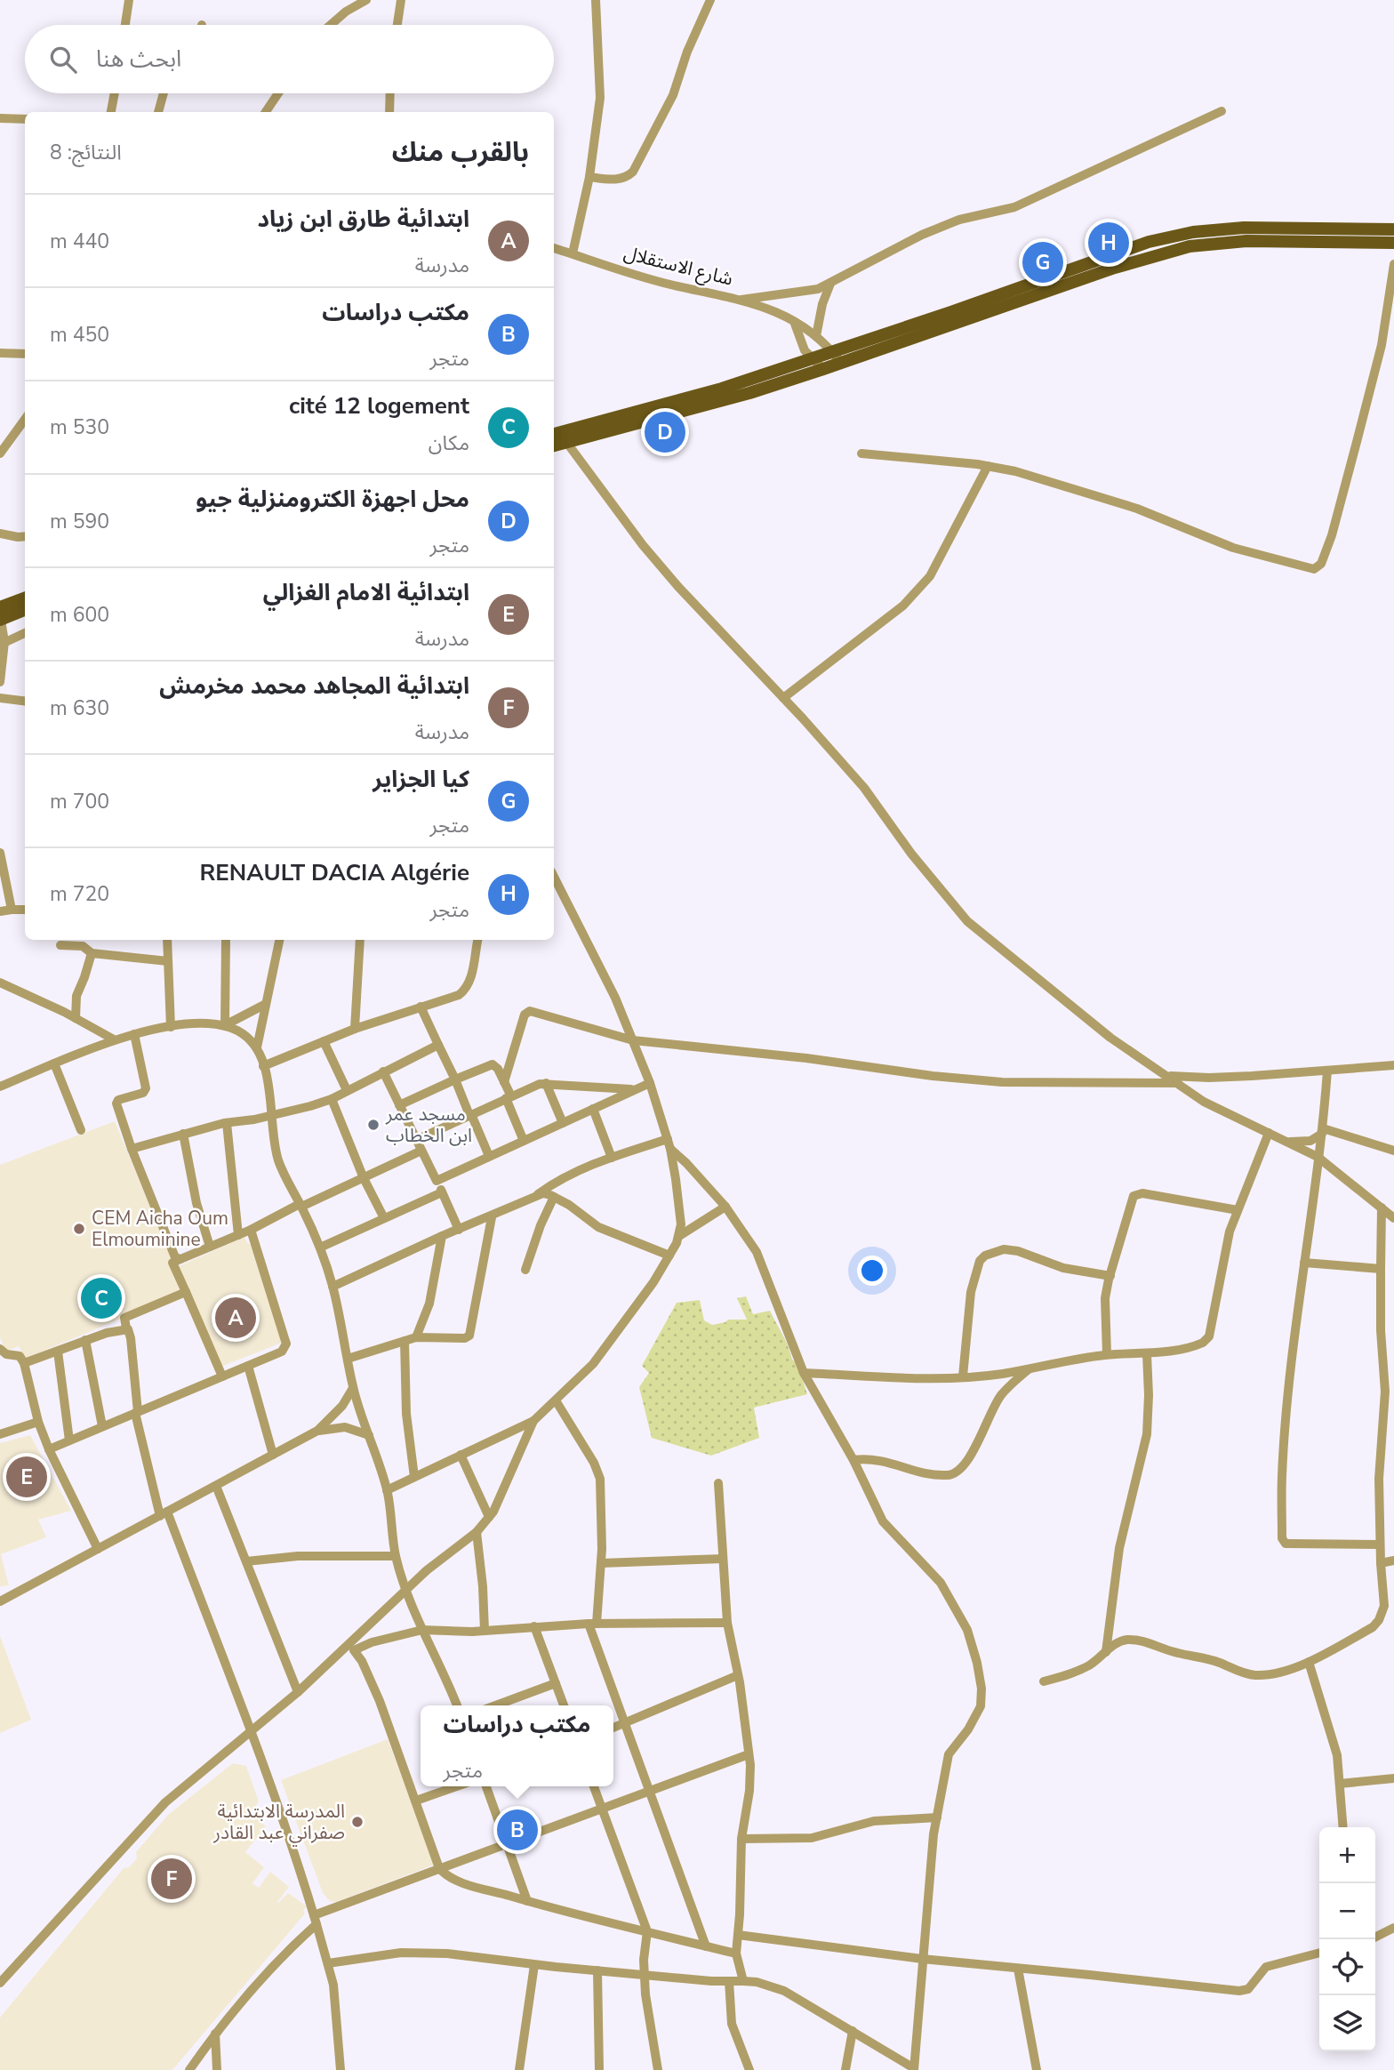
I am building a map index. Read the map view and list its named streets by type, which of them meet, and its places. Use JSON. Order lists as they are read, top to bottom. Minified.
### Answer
{"streets":{"street":["شارع الاستقلال"]},"places":["مسجد عمر ابن الخطاب","CEM Aicha Oum Elmouminine","المدرسة الابتدائية صفراني عبد القادر"],"page":{"search":"ابحث هنا","heading":["بالقرب منك","النتائج: 8"],"list":[{"mark":"A","name":"ابتدائية طارق ابن زياد","note":"مدرسة","value":"440 m"},{"mark":"B","name":"مكتب دراسات","note":"متجر","value":"450 m"},{"mark":"C","name":"cité 12 logement","note":"مكان","value":"530 m"},{"mark":"D","name":"محل اجهزة الكترومنزلية جيو","note":"متجر","value":"590 m"},{"mark":"E","name":"ابتدائية الامام الغزالي","note":"مدرسة","value":"600 m"},{"mark":"F","name":"ابتدائية المجاهد محمد مخرمش","note":"مدرسة","value":"630 m"},{"mark":"G","name":"كيا الجزاير","note":"متجر","value":"700 m"},{"mark":"H","name":"RENAULT DACIA Algérie","note":"متجر","value":"720 m"}],"pins":["H","G","D","C","A","E","B","F"],"popup":["مكتب دراسات","متجر"],"map_buttons":["+","−"]}}
